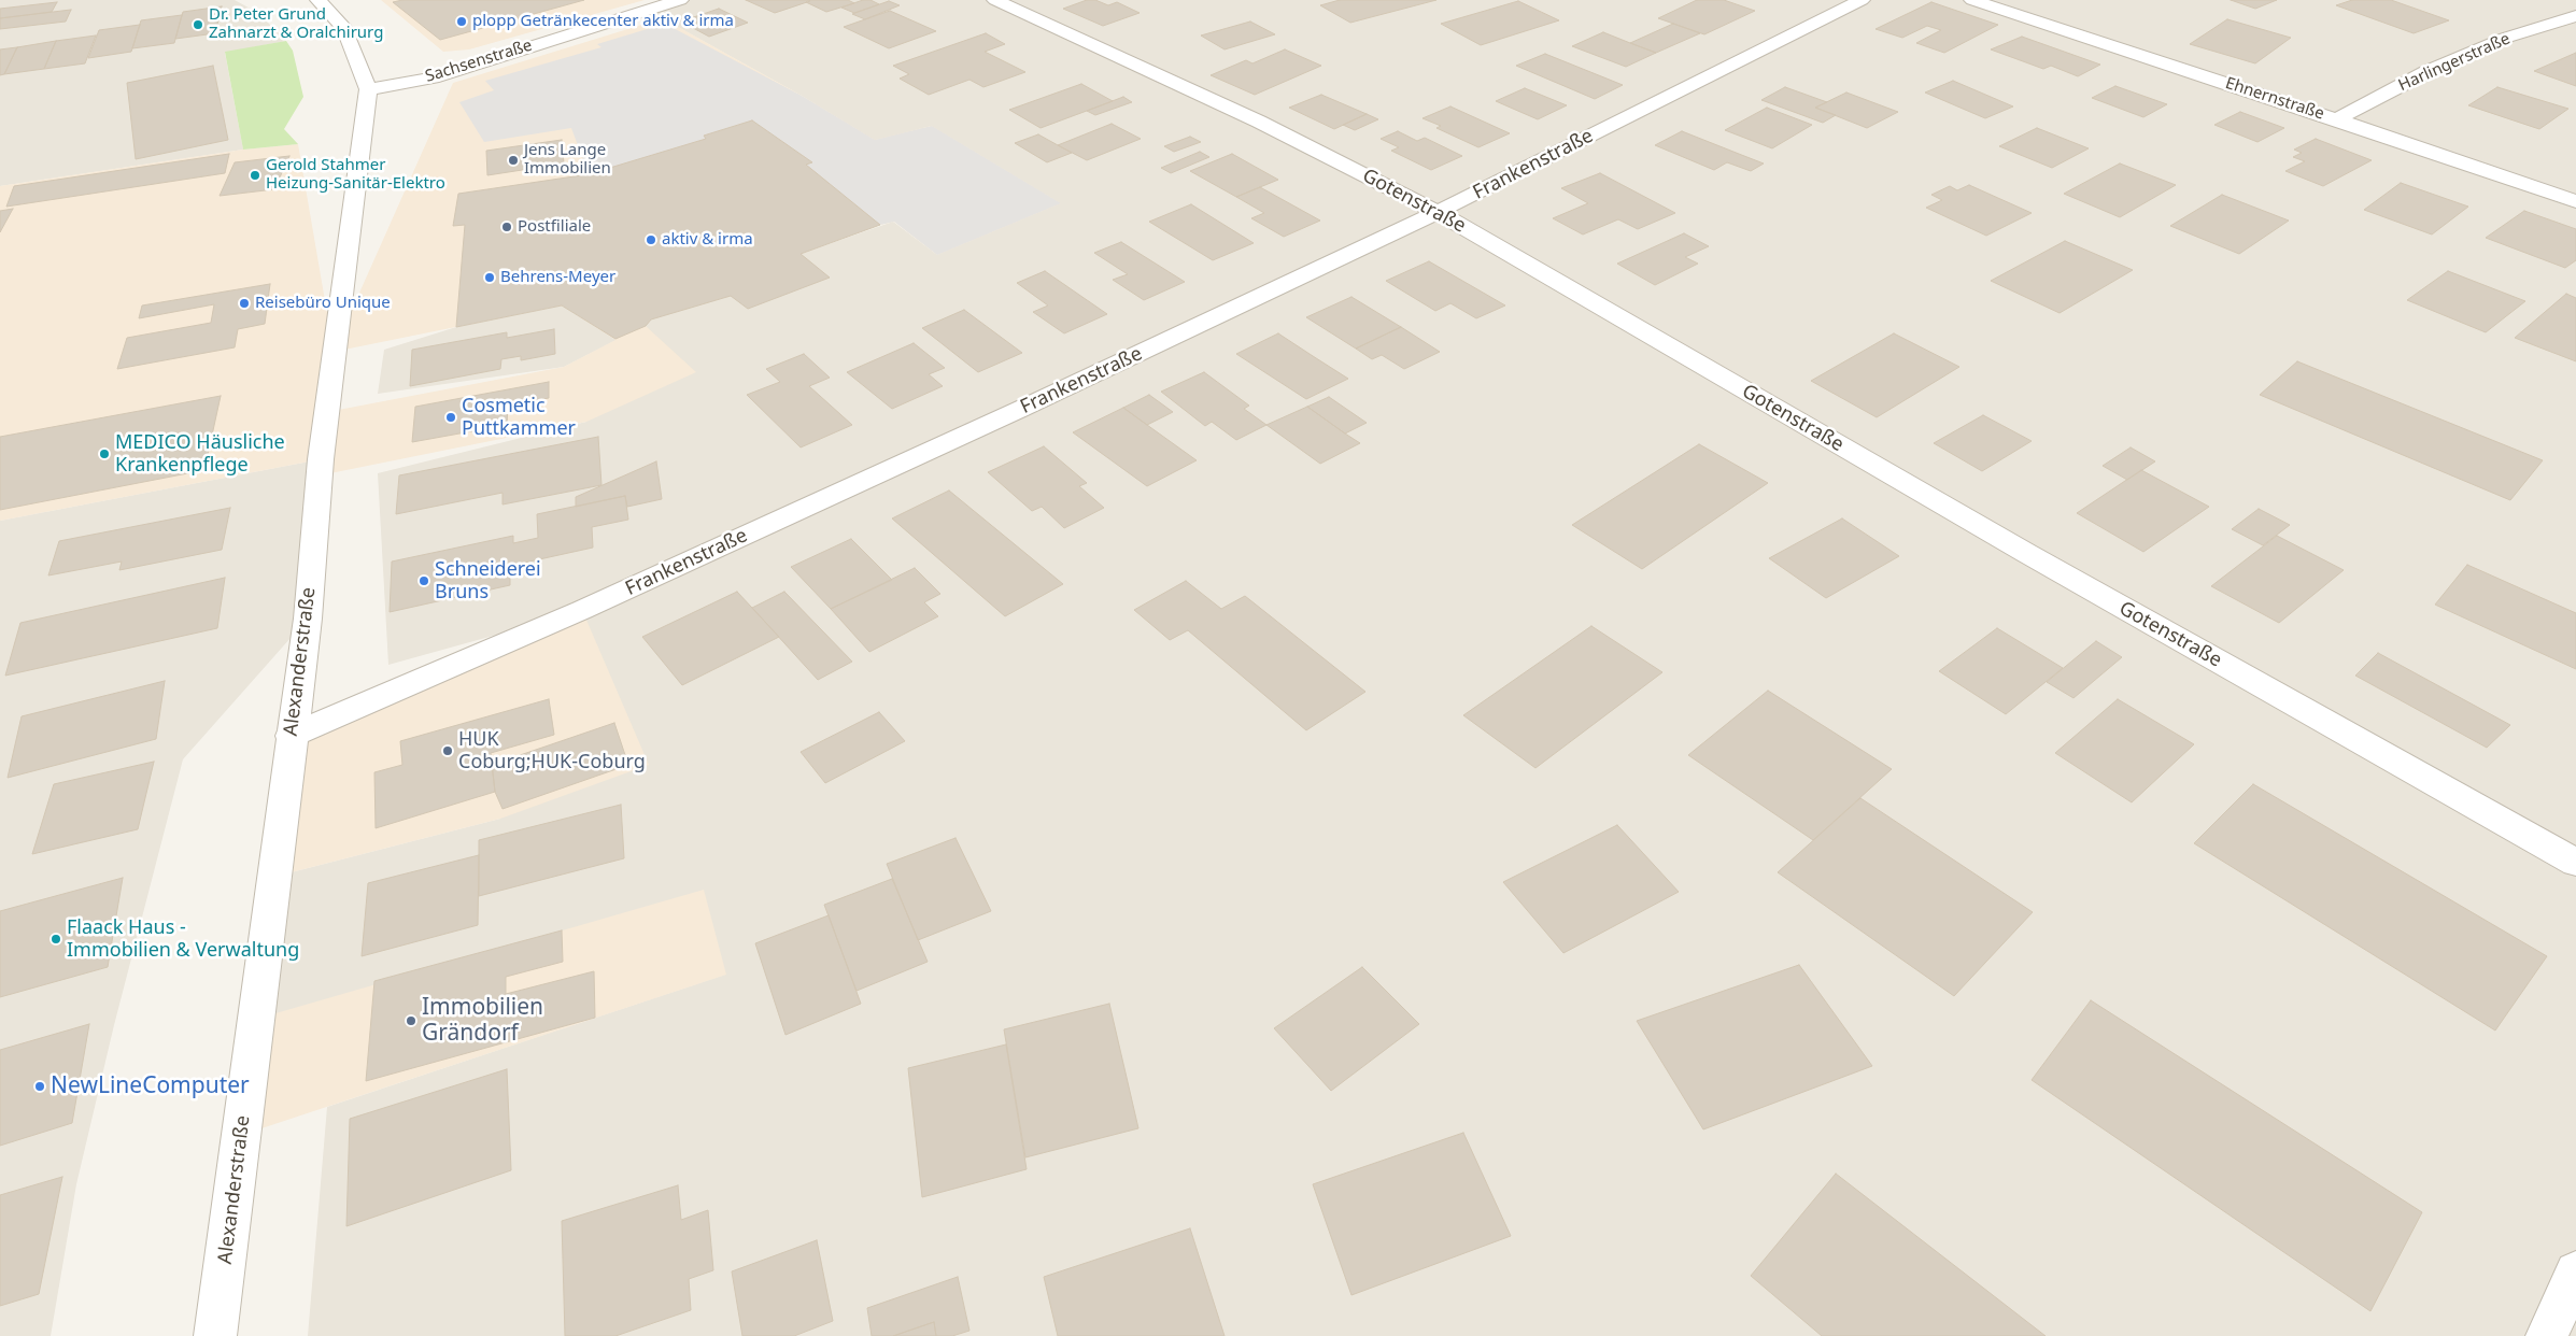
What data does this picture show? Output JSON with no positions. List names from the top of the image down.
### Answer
{
  "streets": {
    "street": [
      "Sachsenstraße",
      "Harlingerstraße",
      "Ehnernstraße",
      "Frankenstraße",
      "Gotenstraße",
      "Alexanderstraße"
    ]
  },
  "crossings": [
    ["Sachsenstraße", "Alexanderstraße"],
    ["Harlingerstraße", "Ehnernstraße"],
    ["Frankenstraße", "Gotenstraße"],
    ["Frankenstraße", "Alexanderstraße"]
  ],
  "places": [
    "plopp Getränkecenter aktiv & irma",
    "Dr. Peter Grund Zahnarzt & Oralchirurg",
    "Jens Lange Immobilien",
    "Gerold Stahmer Heizung-Sanitär-Elektro",
    "Postfiliale",
    "aktiv & irma",
    "Behrens-Meyer",
    "Reisebüro Unique",
    "Cosmetic Puttkammer",
    "MEDICO Häusliche Krankenpflege",
    "Schneiderei Bruns",
    "HUK Coburg;HUK-Coburg",
    "Flaack Haus - Immobilien & Verwaltung",
    "Immobilien Grändorf",
    "NewLineComputer"
  ]
}
